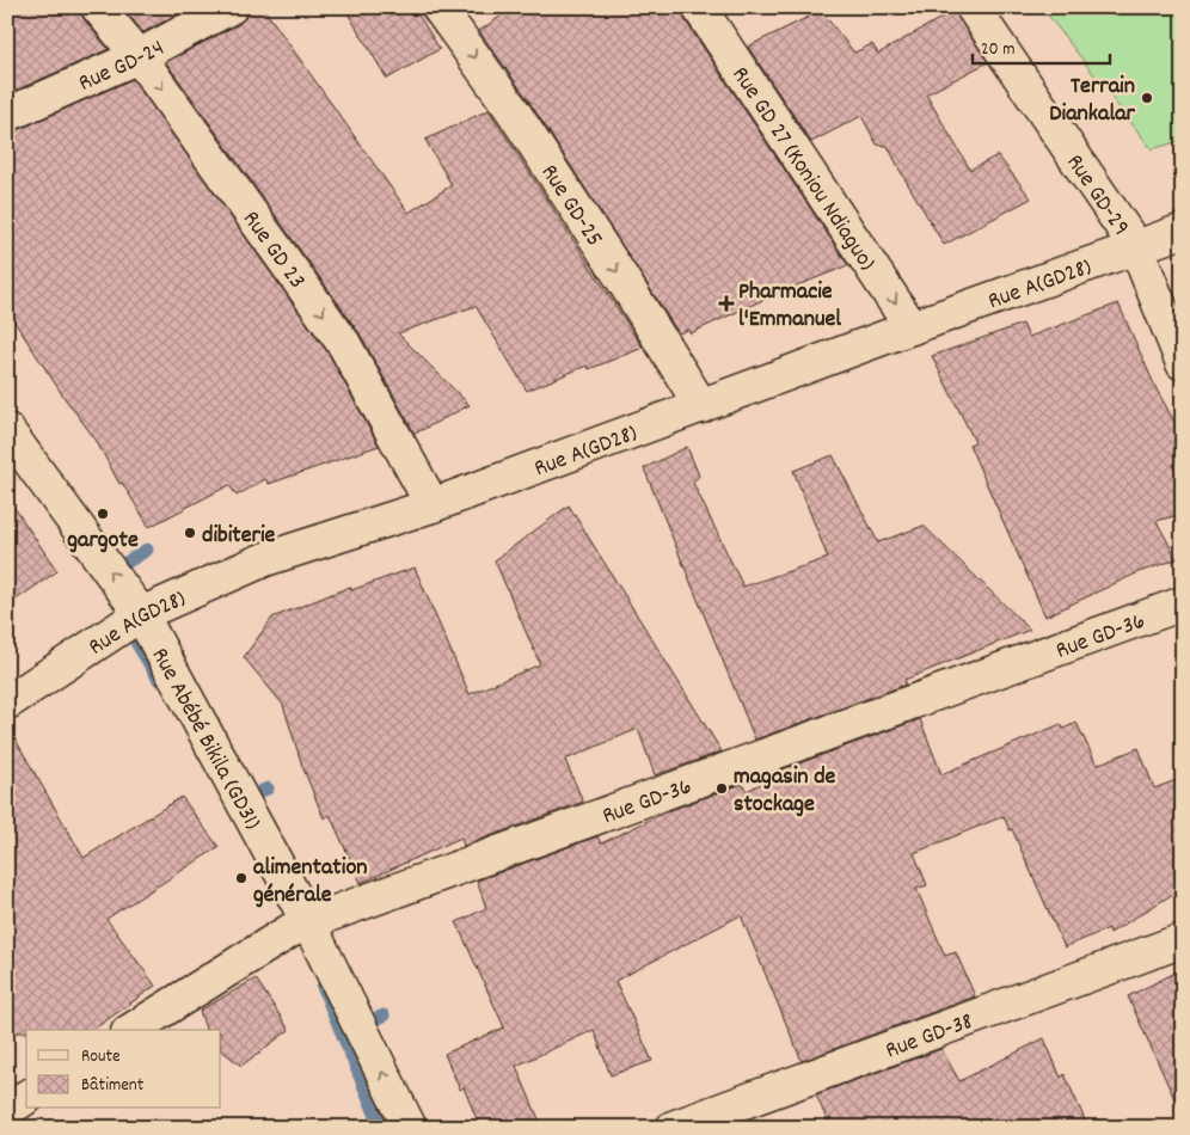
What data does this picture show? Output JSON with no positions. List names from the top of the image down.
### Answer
{
  "streets": {
    "street": [
      "Rue GD-24",
      "Rue GD 27 (Koniou Ndiaguo)",
      "Rue GD-29",
      "Rue GD-25",
      "Rue GD 23",
      "Rue A(GD28)",
      "Rue GD-36",
      "Rue Abébé Bikila (GD31)",
      "Rue GD-38"
    ]
  },
  "crossings": [
    ["Rue GD-24", "Rue GD 23"],
    ["Rue GD 27 (Koniou Ndiaguo)", "Rue A(GD28)"],
    ["Rue GD-29", "Rue A(GD28)"],
    ["Rue GD-25", "Rue A(GD28)"],
    ["Rue GD 23", "Rue A(GD28)"],
    ["Rue A(GD28)", "Rue Abébé Bikila (GD31)"],
    ["Rue GD-36", "Rue Abébé Bikila (GD31)"]
  ],
  "one_way": [
    "Rue GD 27 (Koniou Ndiaguo)",
    "Rue GD-25",
    "Rue GD 23",
    "Rue Abébé Bikila (GD31)"
  ],
  "places": {
    "other": [
      "Terrain Diankalar",
      "gargote",
      "dibiterie",
      "magasin de stockage",
      "alimentation générale"
    ],
    "health": ["Pharmacie l'Emmanuel"]
  },
  "legend": ["Route", "Bâtiment"],
  "scale_bar": "20 m"
}
